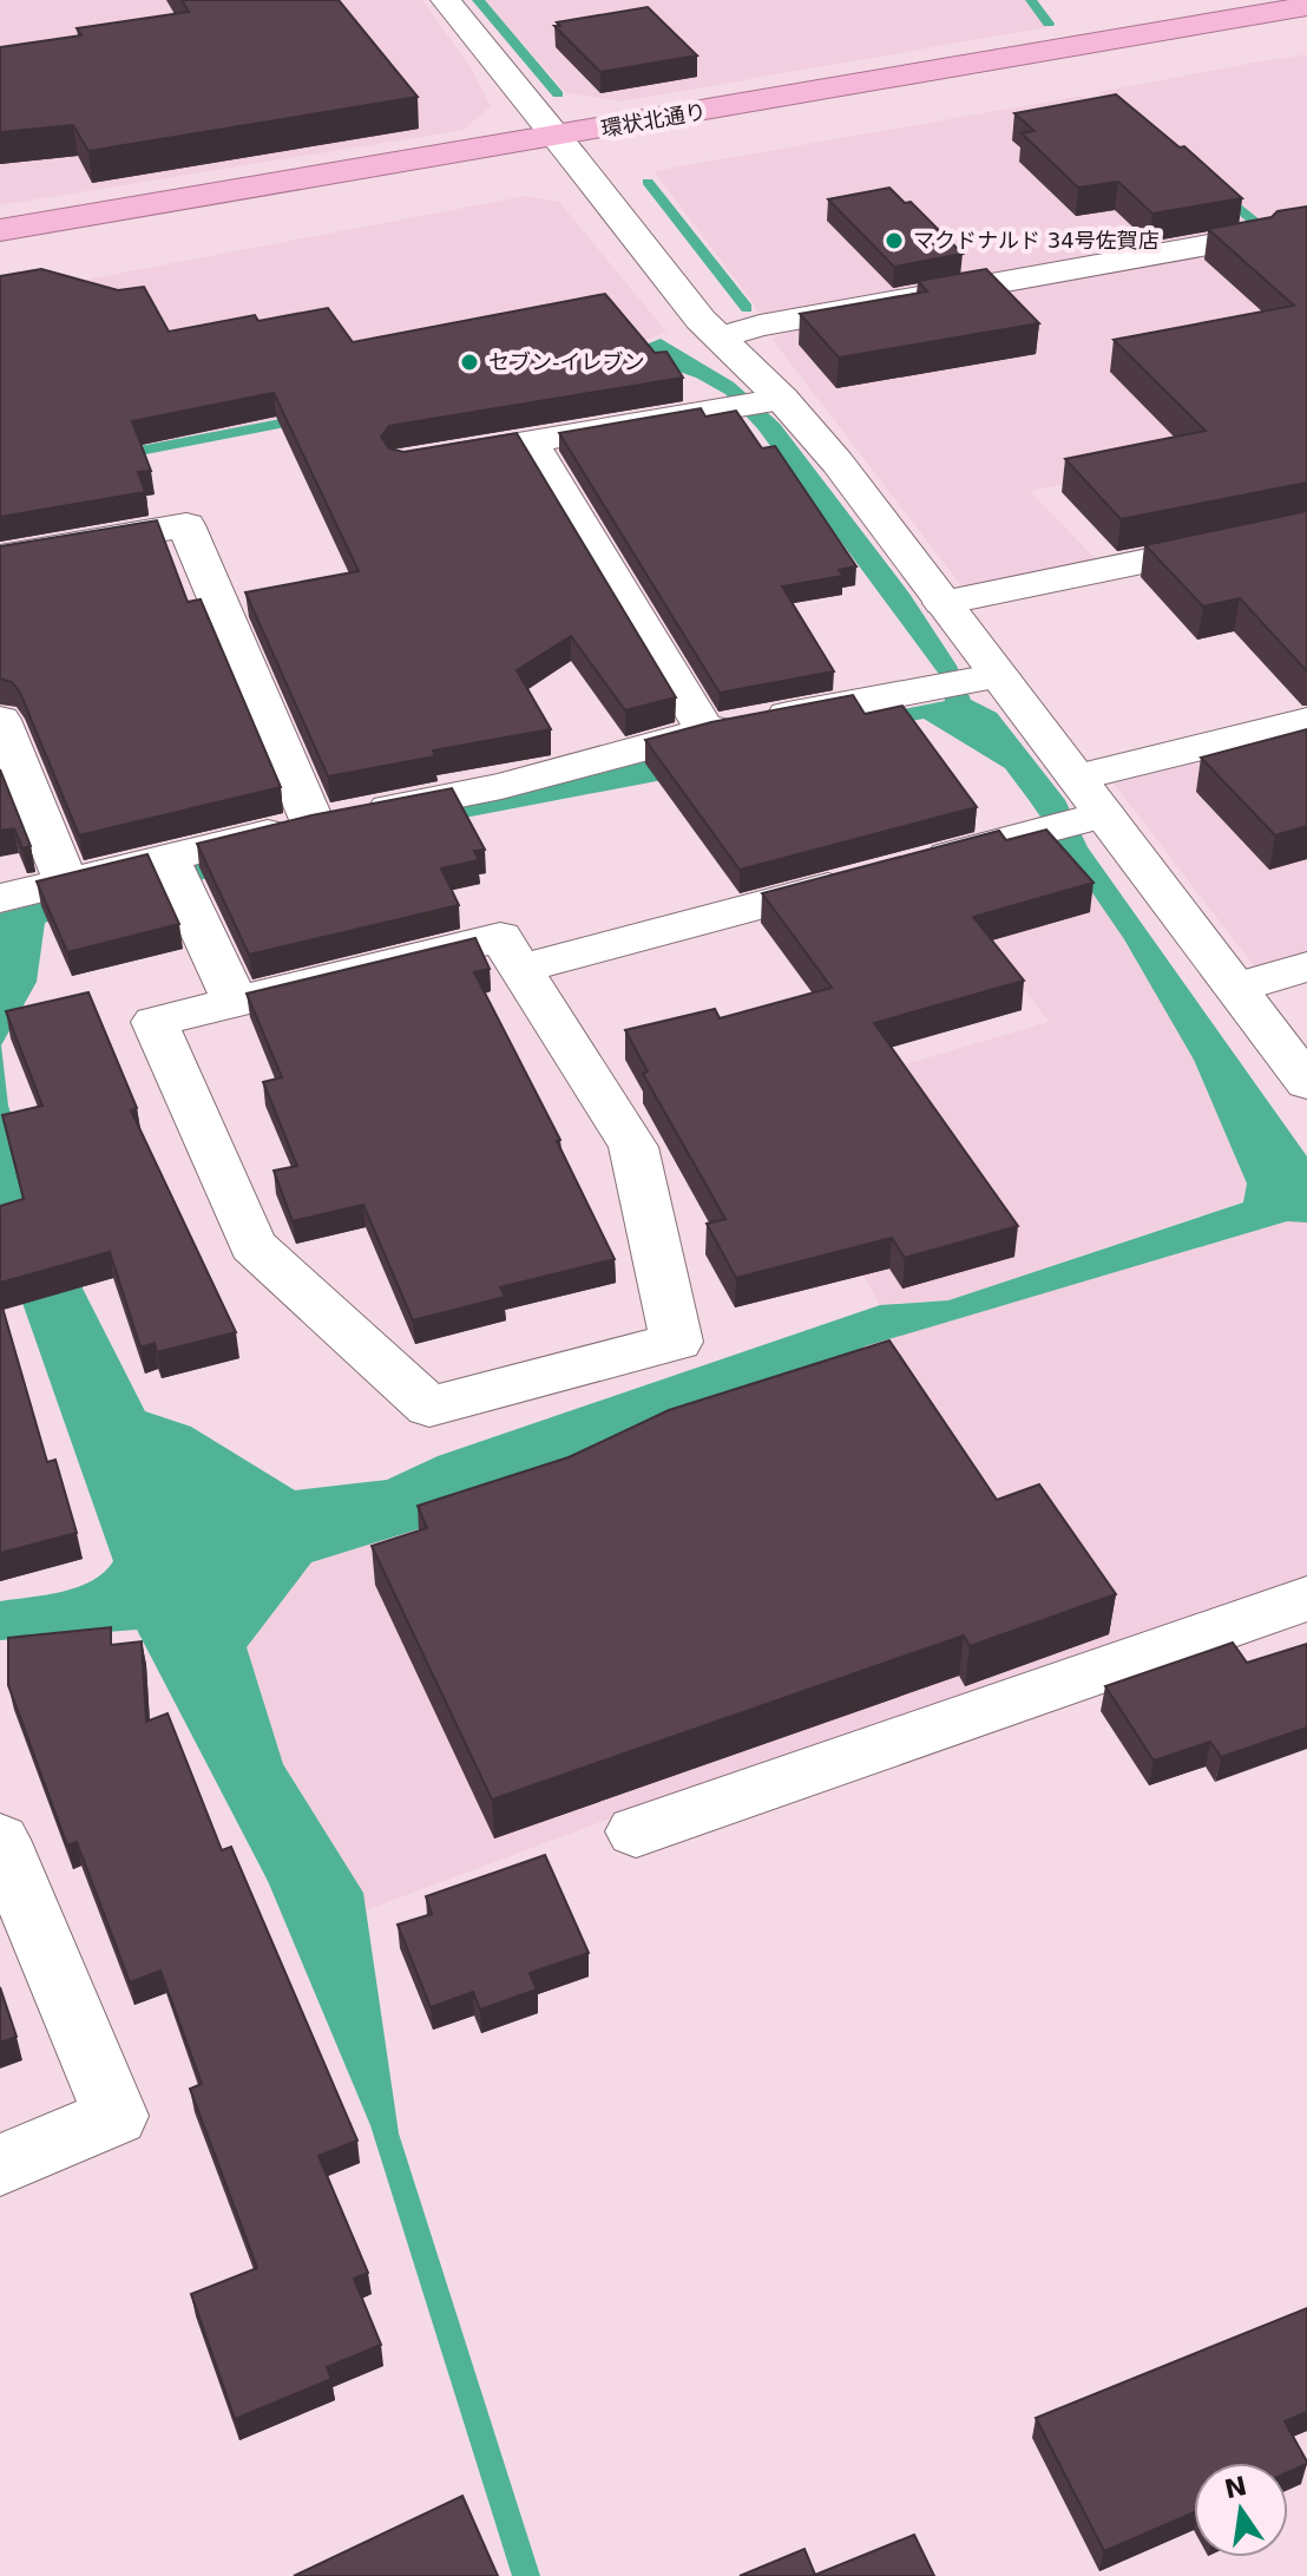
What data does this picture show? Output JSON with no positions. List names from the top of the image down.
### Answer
{
  "streets": {
    "highway": ["環状北通り"]
  },
  "places": ["マクドナルド 34号佐賀店", "セブン-イレブン"],
  "north": "top"
}
